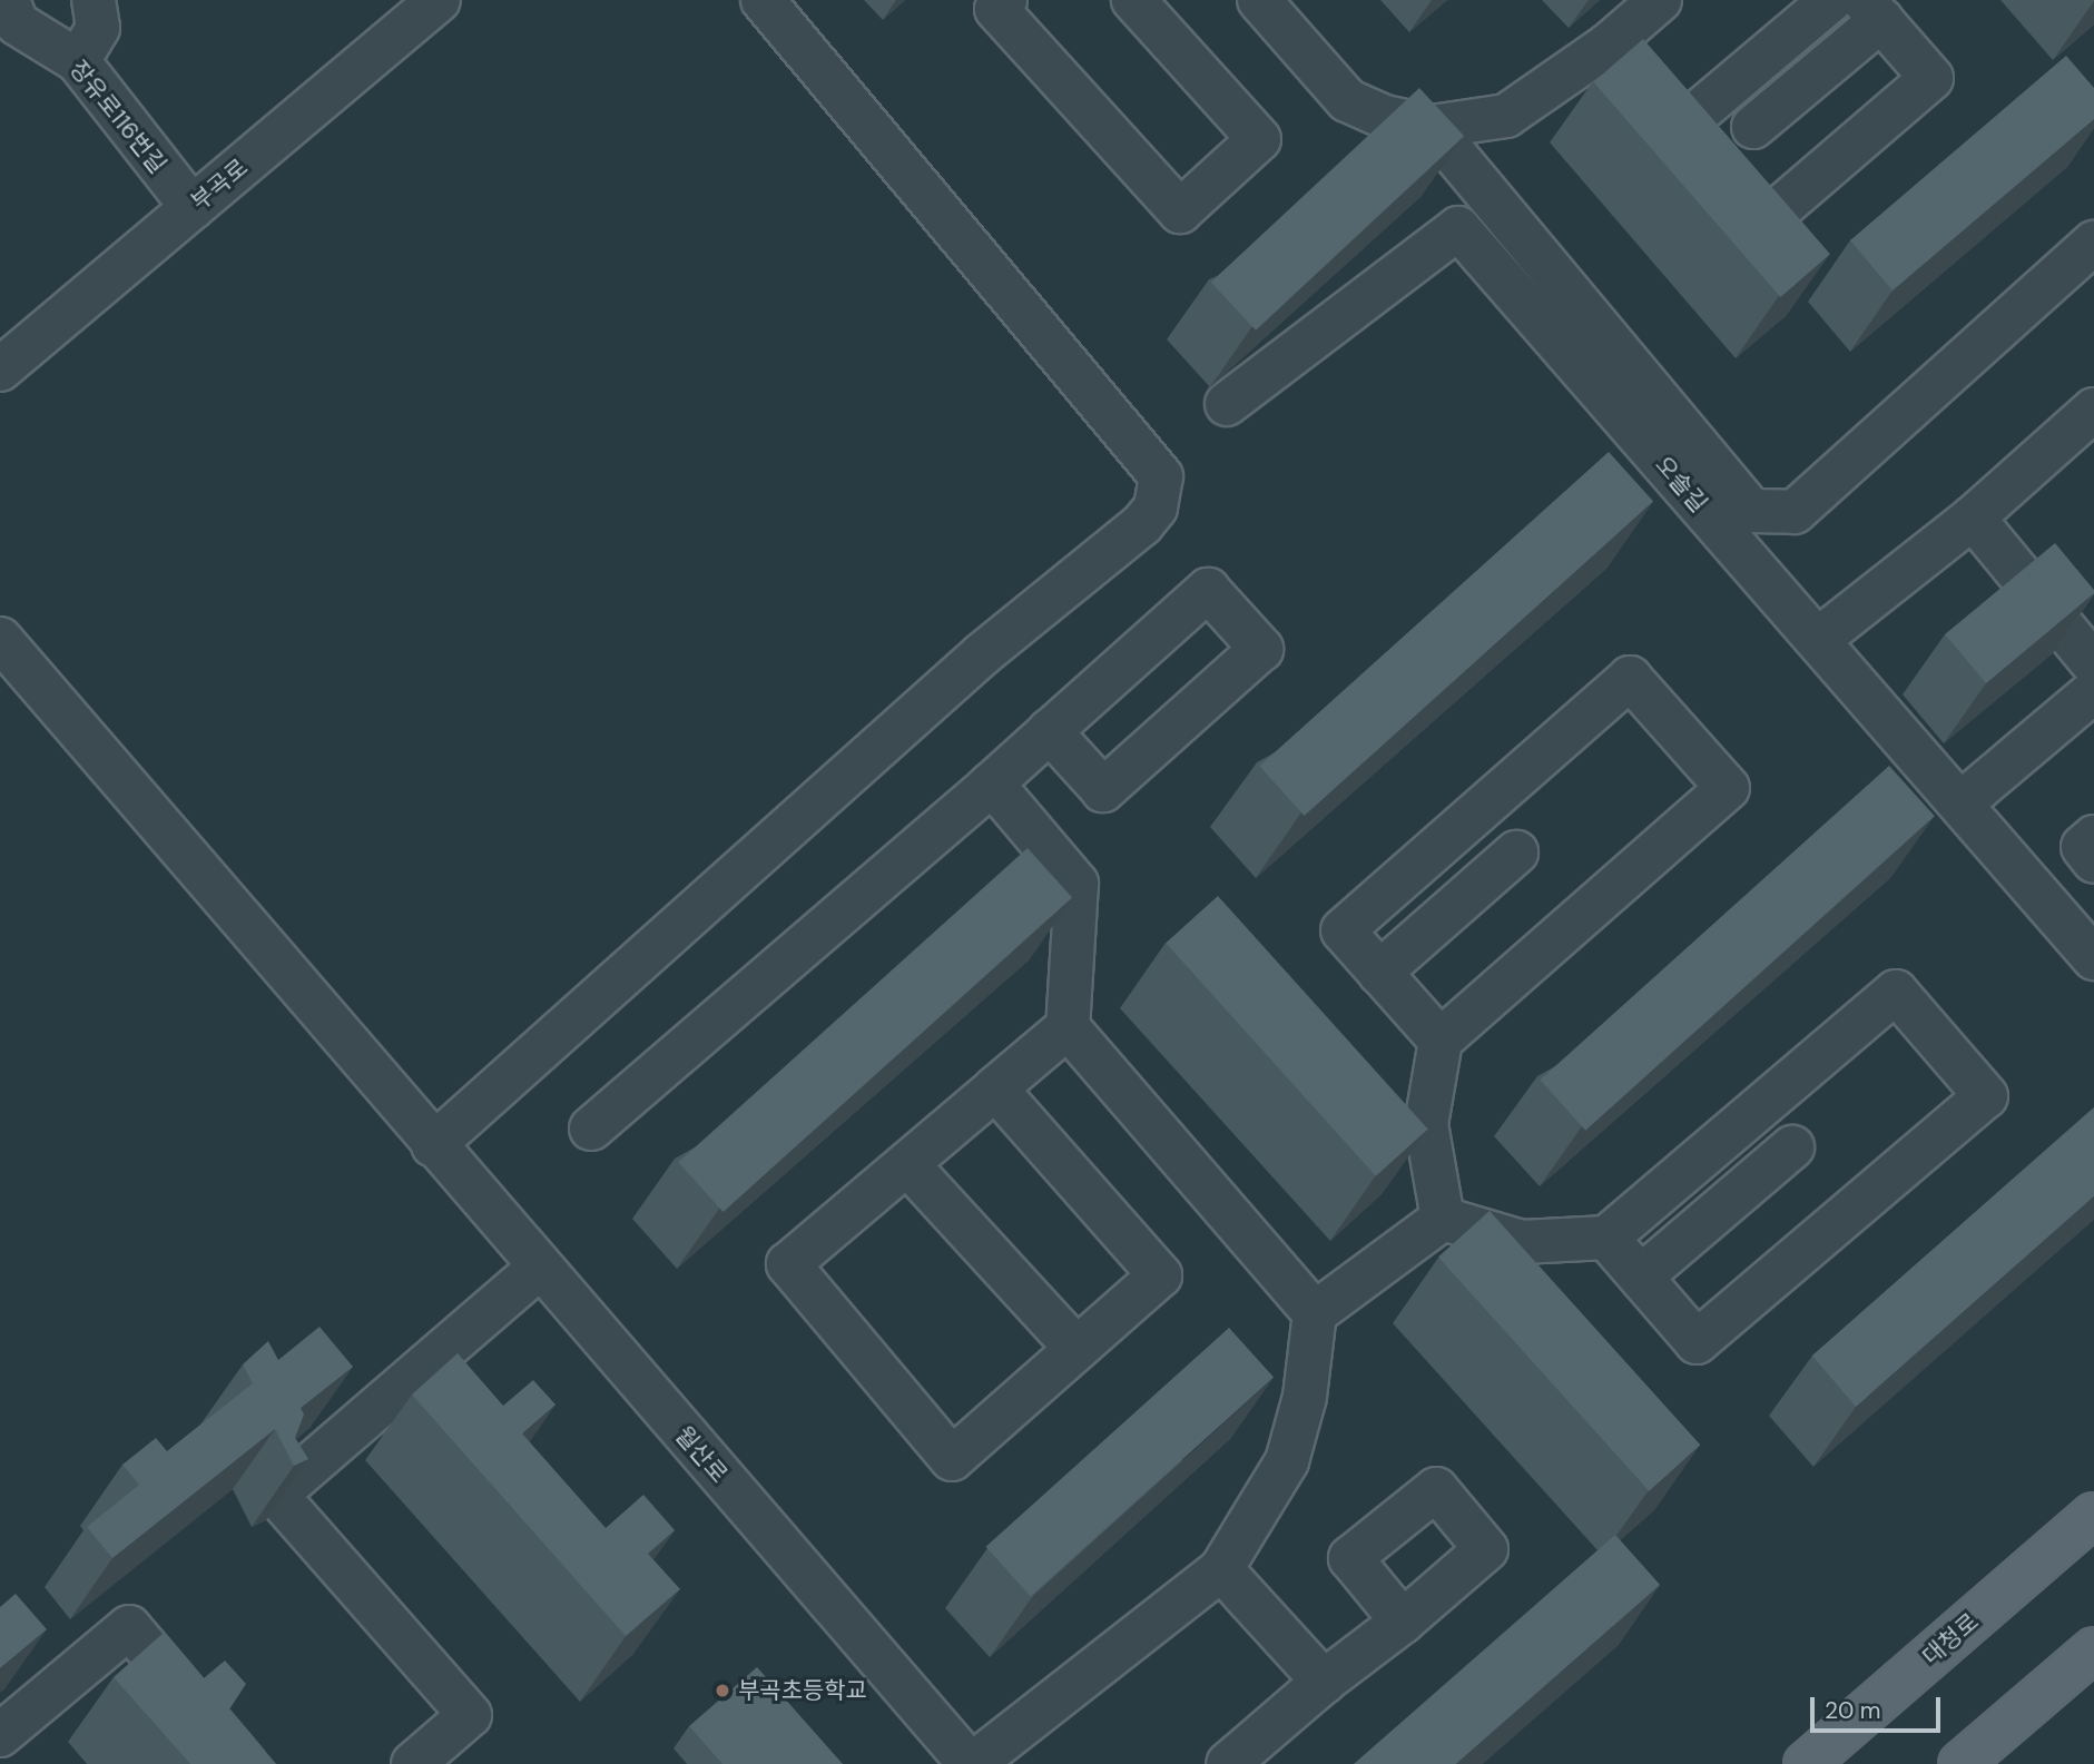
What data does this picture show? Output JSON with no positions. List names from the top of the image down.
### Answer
{
  "streets": {
    "main road": ["대청로"],
    "street": [
      "장유로116번길",
      "부곡로",
      "오솔길",
      "월산로"
    ]
  },
  "crossings": [
    ["장유로116번길", "부곡로"]
  ],
  "places": ["부곡초등학교"],
  "scale_bar": "20 m"
}
